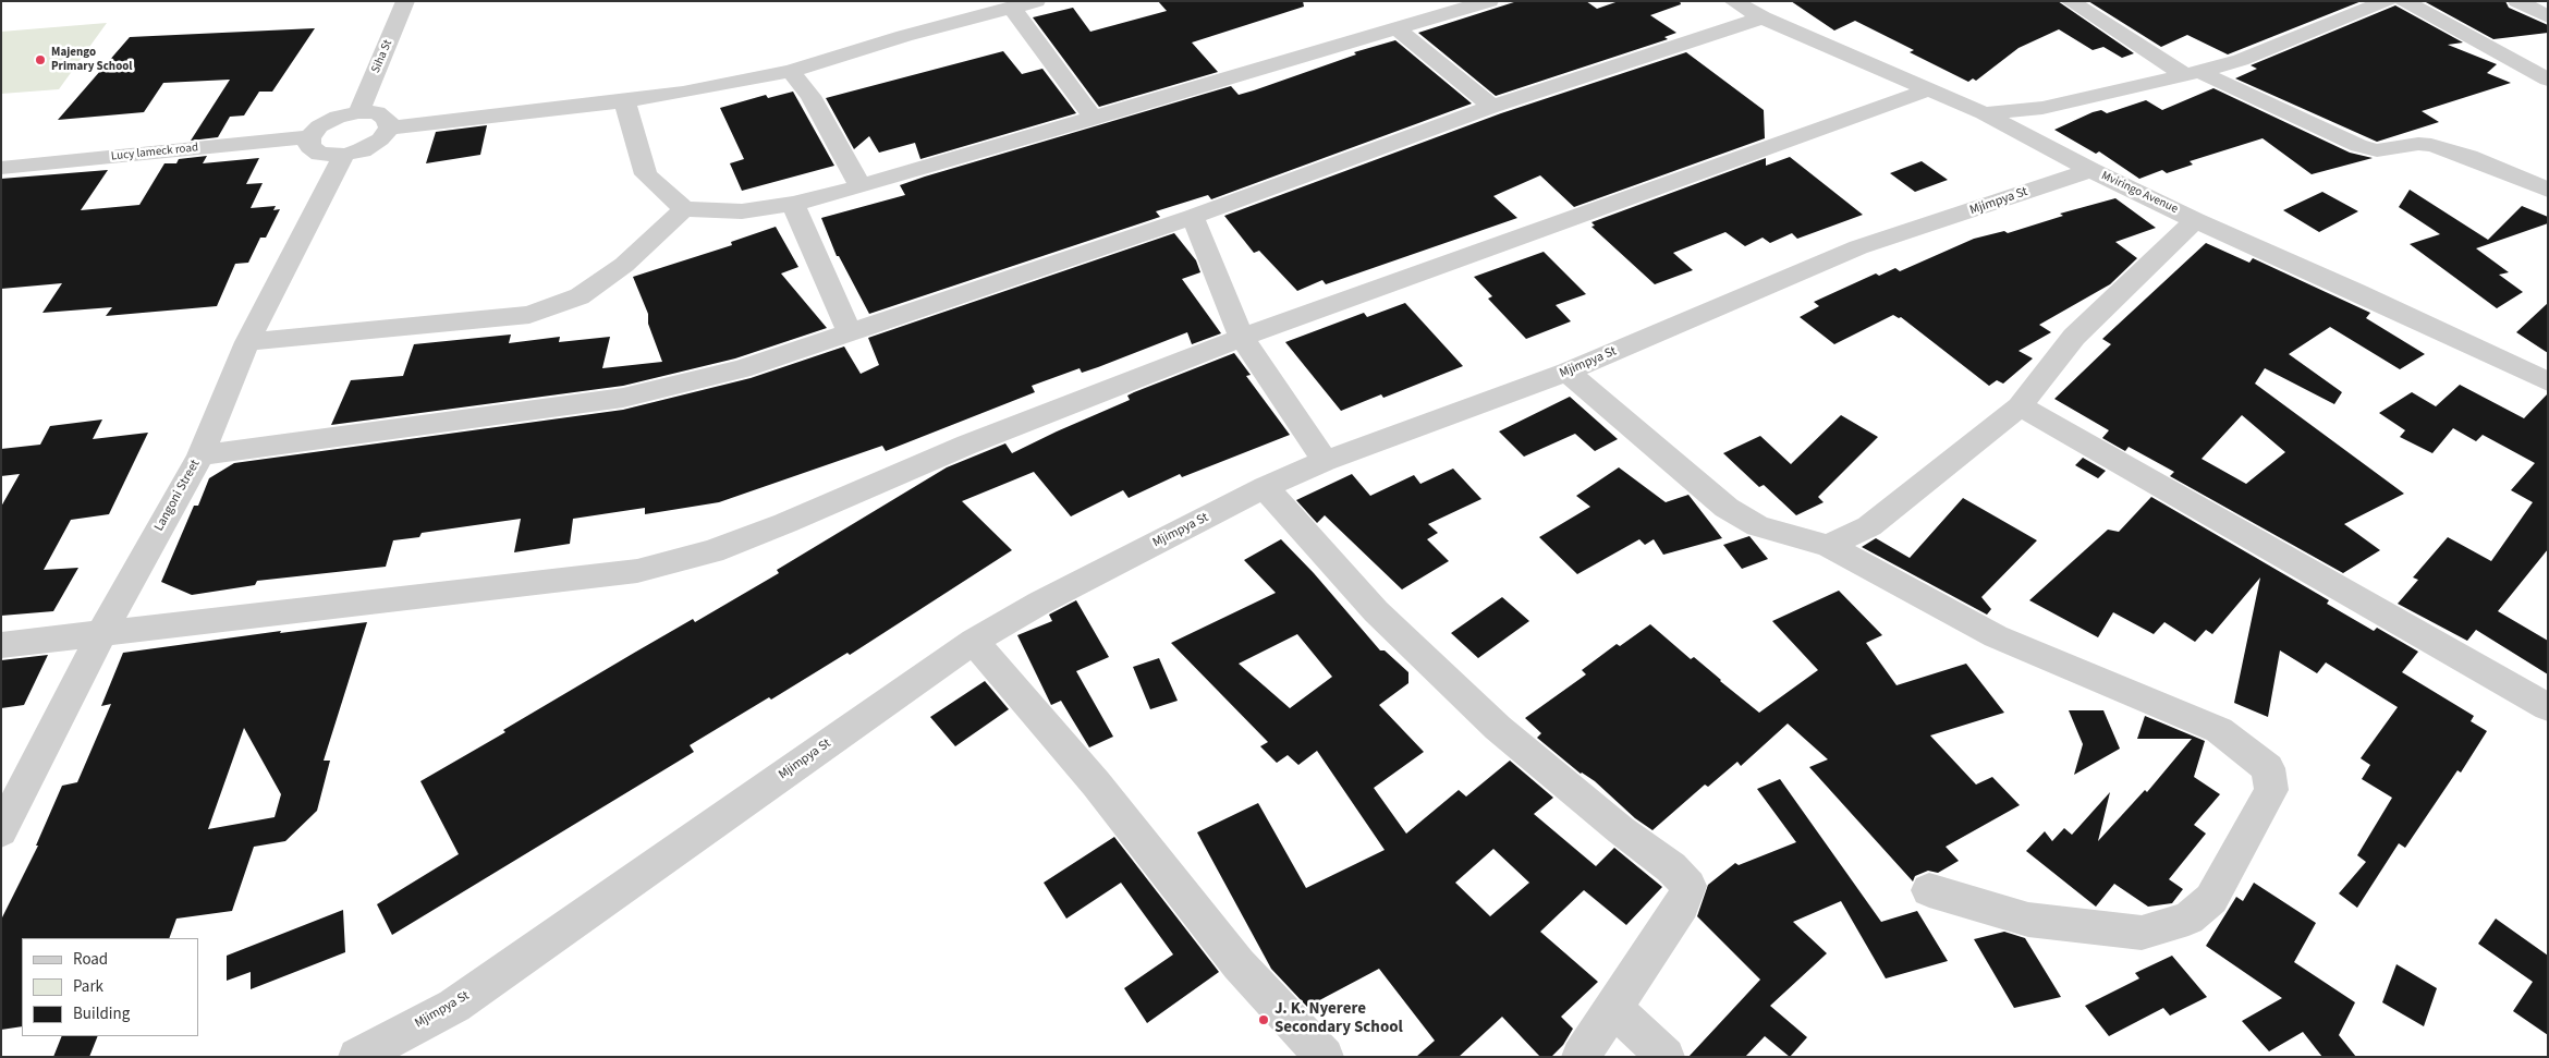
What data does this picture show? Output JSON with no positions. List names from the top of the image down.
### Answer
{
  "streets": {
    "street": [
      "Siha St",
      "Lucy lameck road",
      "Mviringo Avenue",
      "Mjimpya St",
      "Langoni Street"
    ]
  },
  "crossings": [
    ["Mviringo Avenue", "Mjimpya St"]
  ],
  "places": ["Majengo Primary School", "J. K. Nyerere Secondary School"],
  "legend": ["Road", "Park", "Building"]
}
